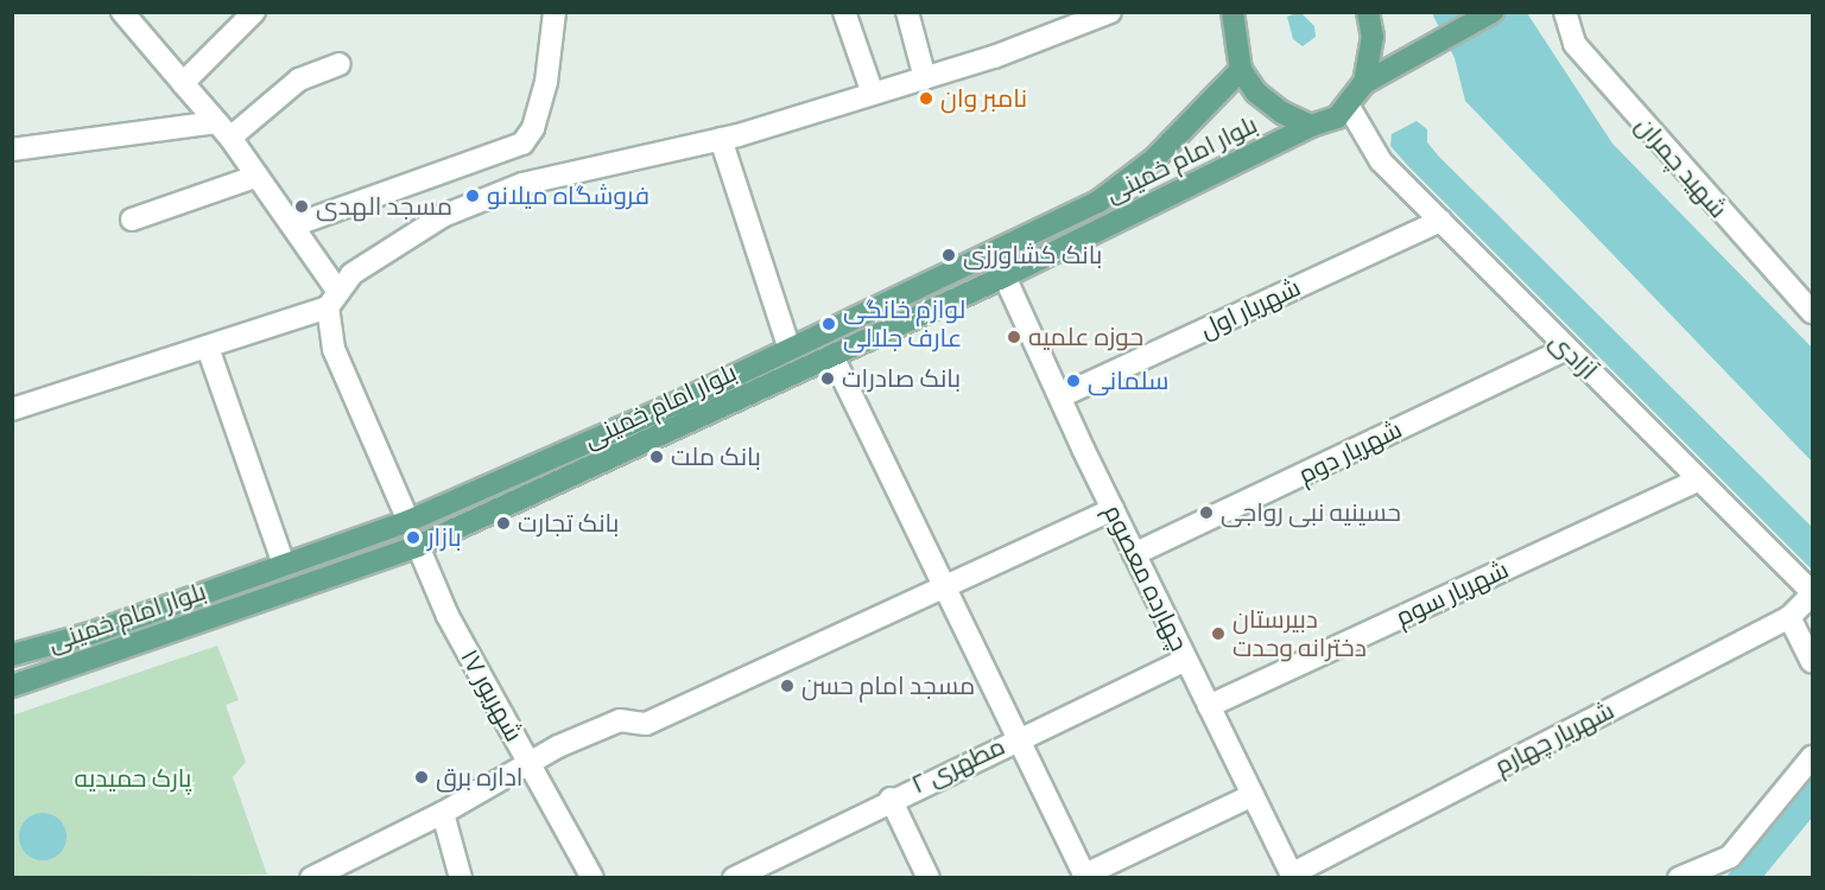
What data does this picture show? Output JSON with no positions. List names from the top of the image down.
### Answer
{
  "streets": {
    "main road": ["بلوار امام خمینی"],
    "street": [
      "شهید چمران",
      "شهریار اول",
      "آزادی",
      "شهریار دوم",
      "چهارده معصوم",
      "شهریار سوم",
      "۱۷ شهریور",
      "شهریار چهارم",
      "مطهری ۲"
    ]
  },
  "crossings": [
    ["بلوار امام خمینی", "آزادی"],
    ["بلوار امام خمینی", "چهارده معصوم"],
    ["بلوار امام خمینی", "۱۷ شهریور"],
    ["شهریار اول", "آزادی"],
    ["شهریار اول", "چهارده معصوم"],
    ["آزادی", "شهریار دوم"],
    ["آزادی", "شهریار سوم"],
    ["آزادی", "شهریار چهارم"],
    ["شهریار دوم", "چهارده معصوم"],
    ["چهارده معصوم", "شهریار سوم"],
    ["چهارده معصوم", "شهریار چهارم"],
    ["چهارده معصوم", "مطهری ۲"]
  ],
  "parks": ["پارک حمیدیه"],
  "places": [
    "نامبر وان",
    "فروشگاه میلانو",
    "مسجد الهدی",
    "بانک کشاورزی",
    "لوازم خانگی عارف جلالی",
    "حوزه علمیه",
    "بانک صادرات",
    "سلمانی",
    "بانک ملت",
    "حسینیه نبی رواجی",
    "بانک تجارت",
    "بازار",
    "دبیرستان دخترانه وحدت",
    "مسجد امام حسن",
    "اداره برق"
  ]
}
